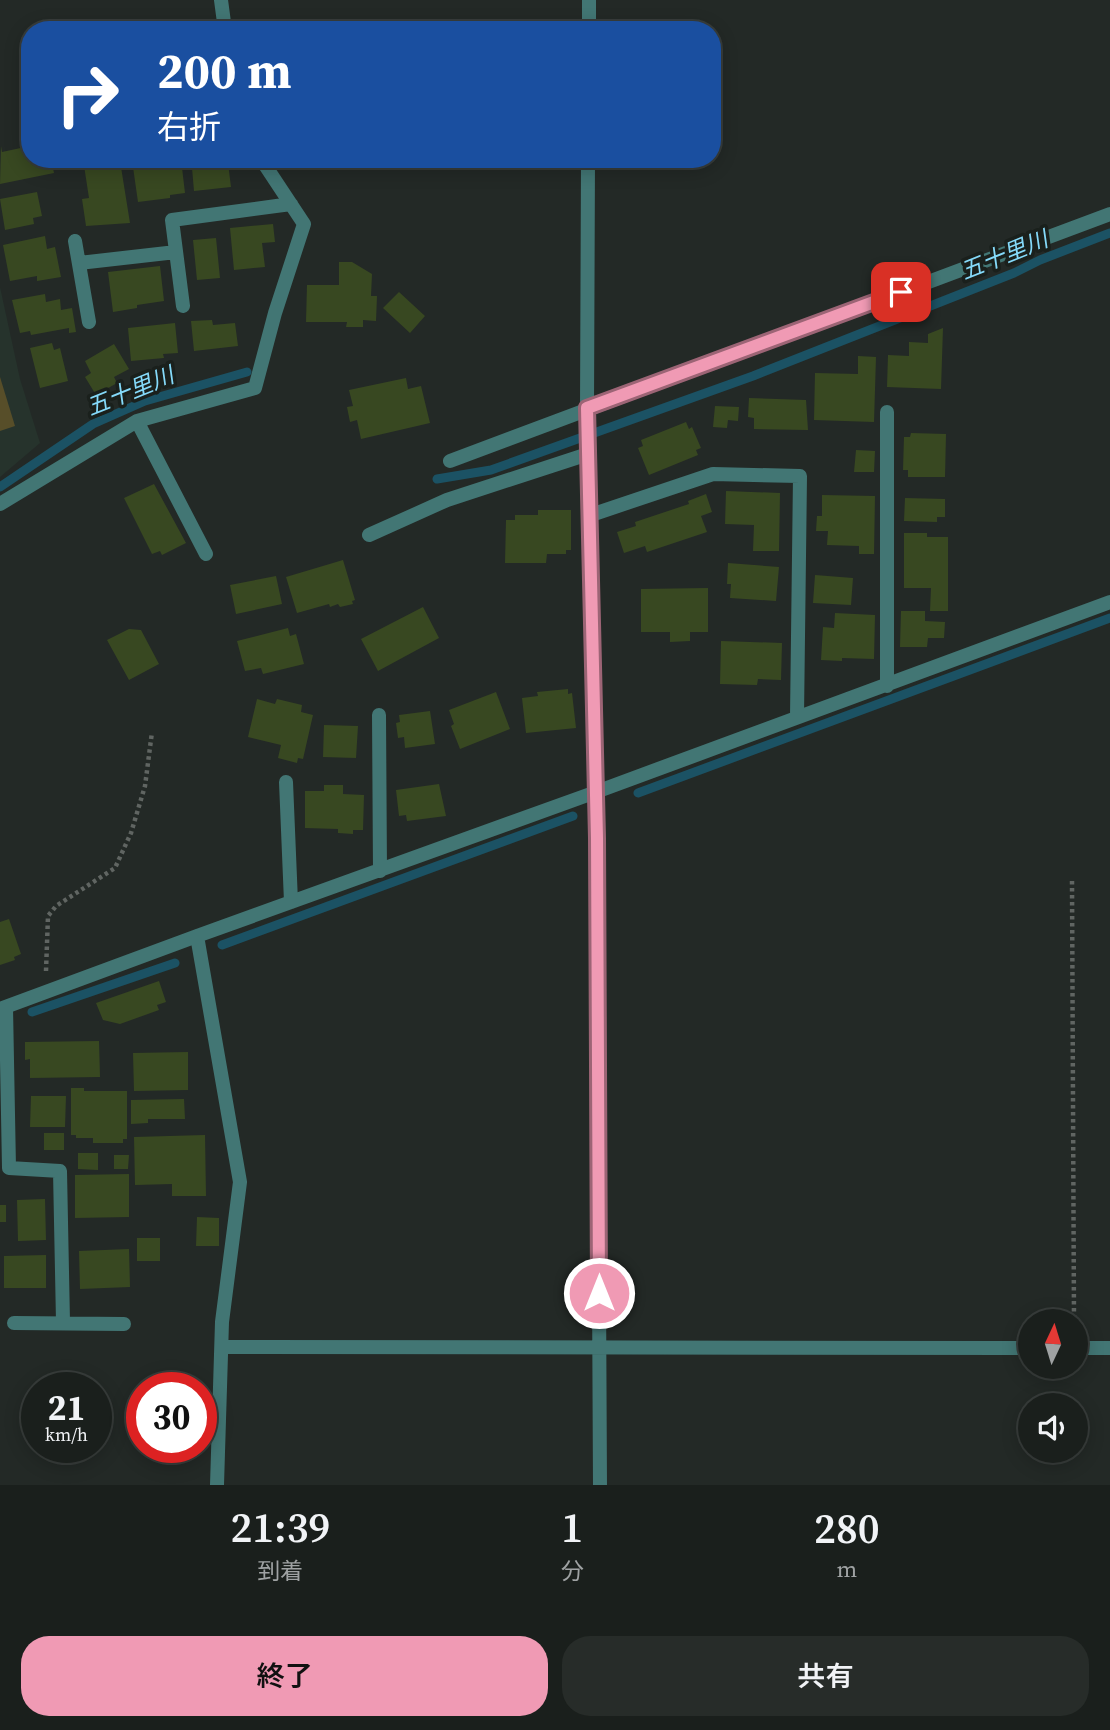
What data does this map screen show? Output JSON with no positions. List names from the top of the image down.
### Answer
{
  "water": ["五十里川"],
  "north": "top",
  "page": {
    "turn": ["200 m", "右折"],
    "speed": "21 km/h",
    "limit": "30",
    "eta": [
      "21:39",
      "到着",
      "1",
      "分",
      "280",
      "m"
    ],
    "buttons": ["終了", "共有"]
  }
}
